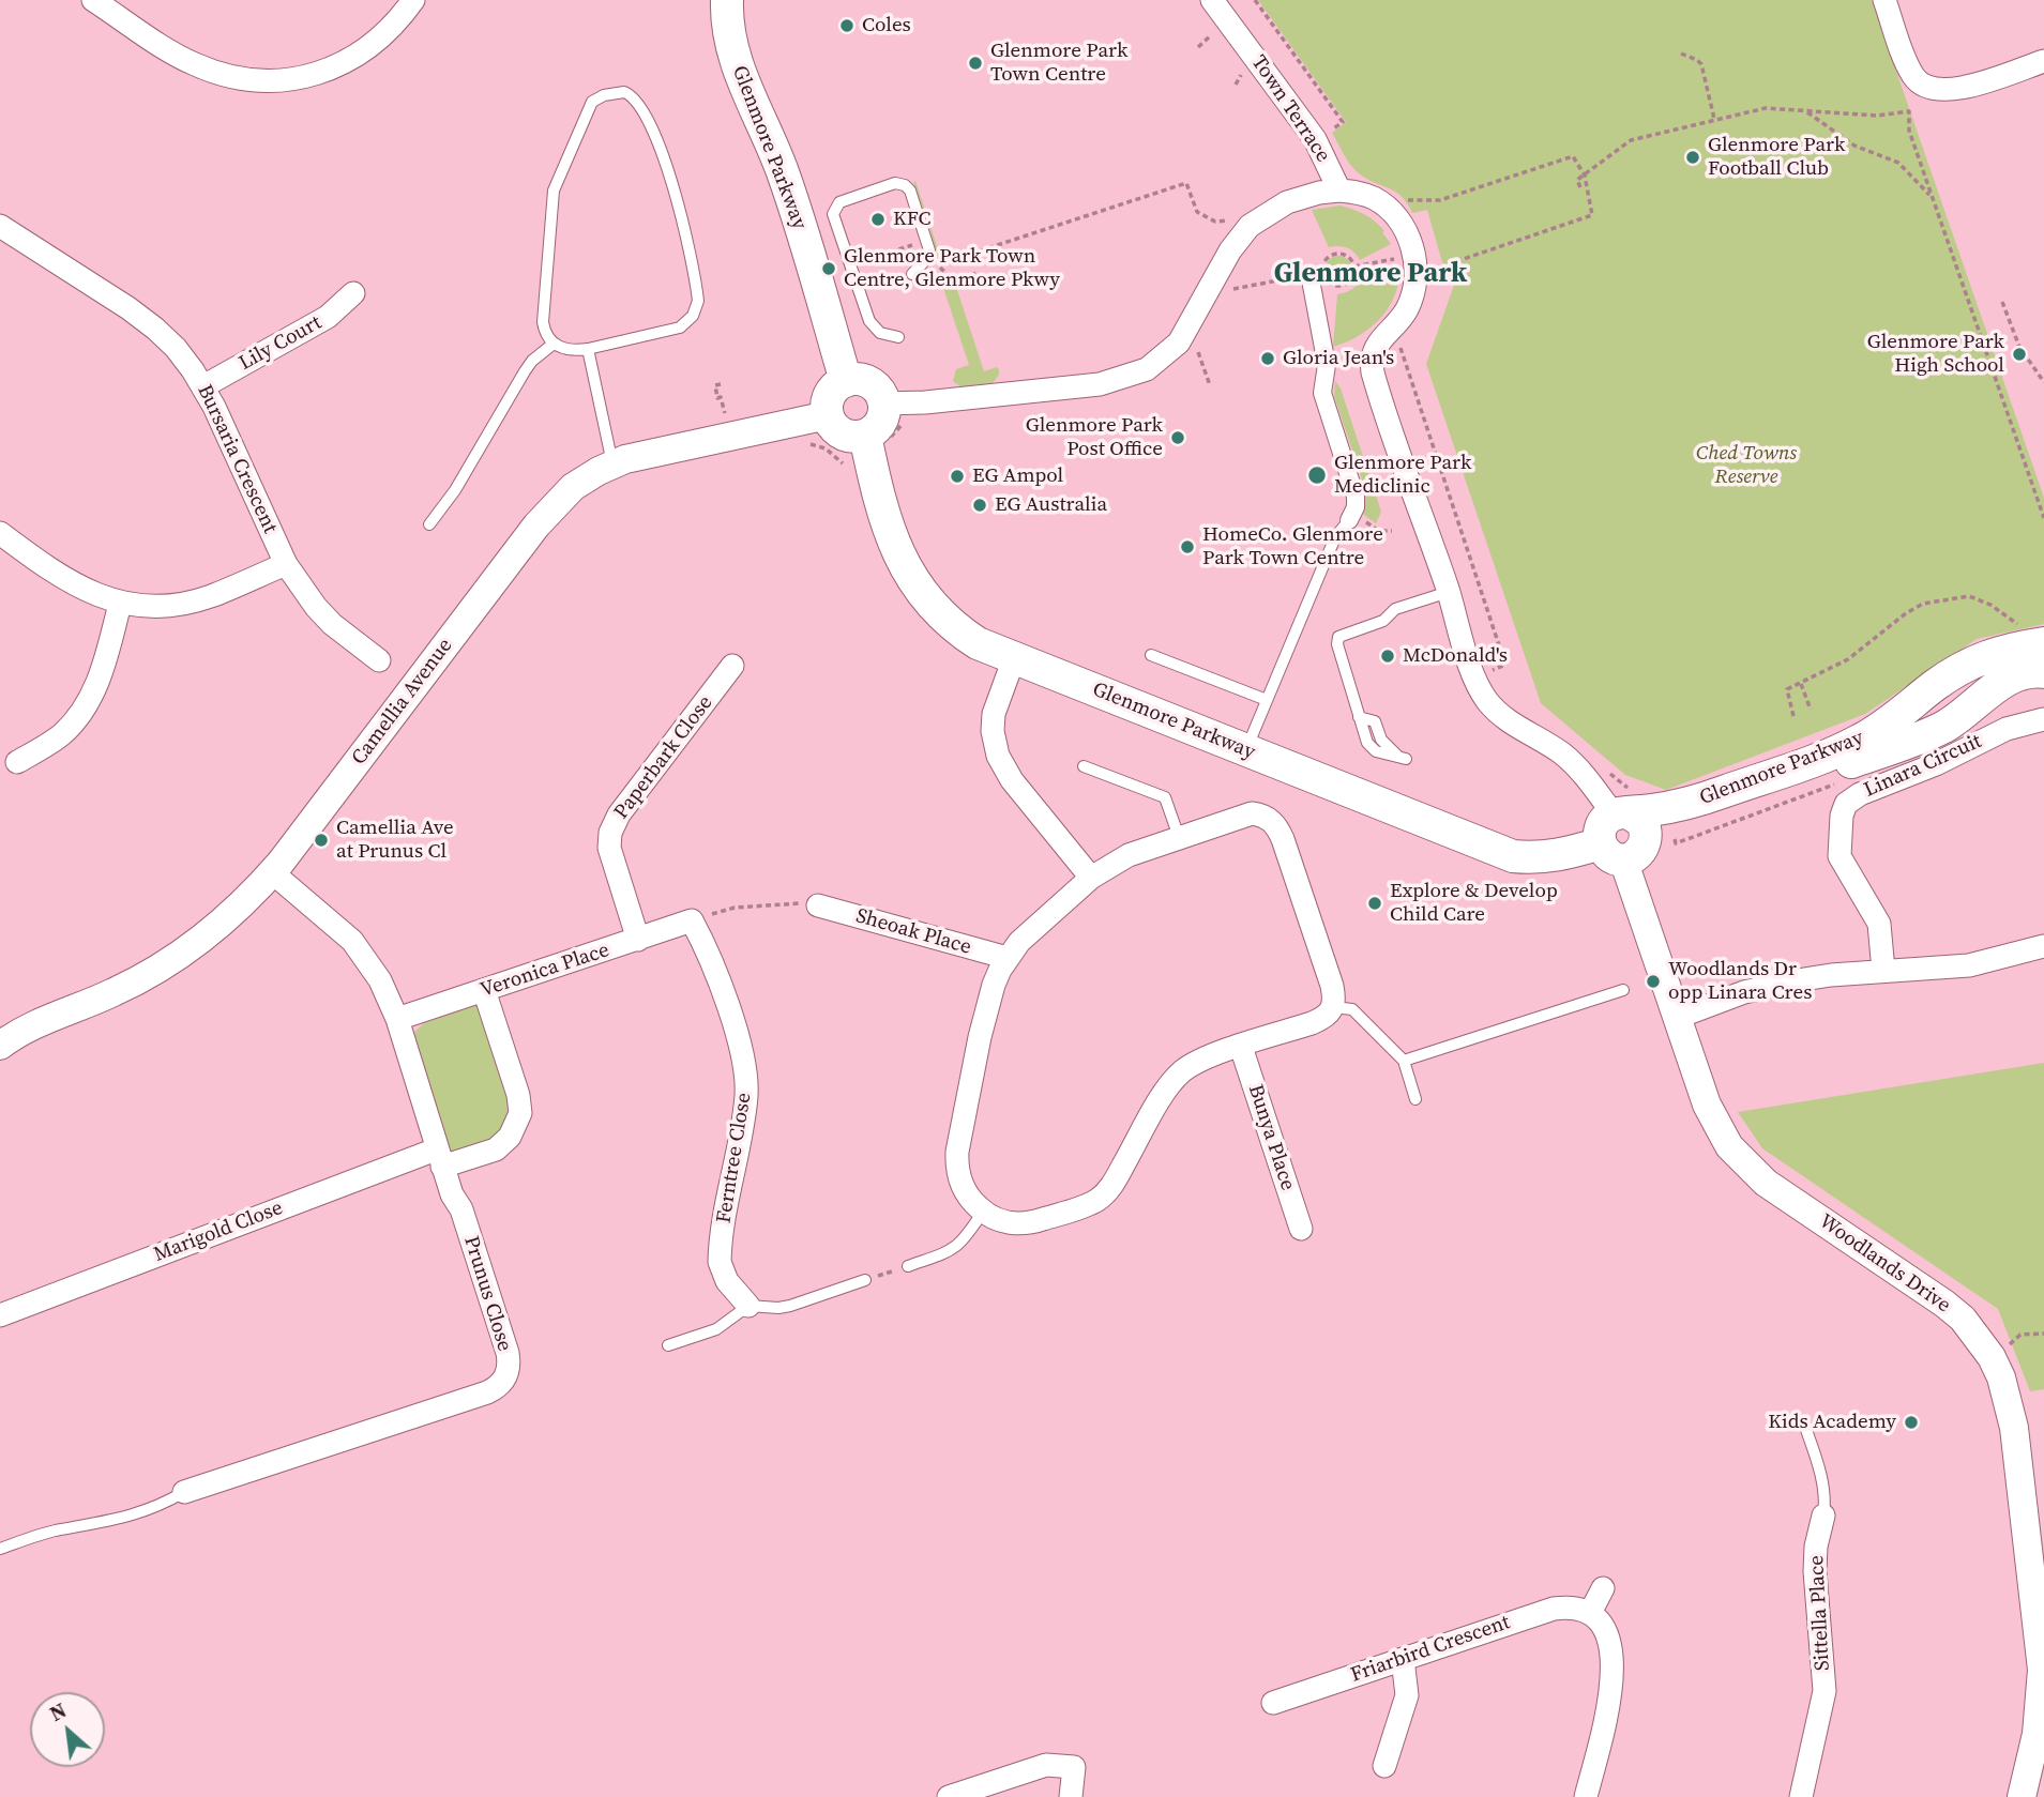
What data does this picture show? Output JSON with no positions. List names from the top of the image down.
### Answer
{
  "streets": {
    "main road": ["Glenmore Parkway"],
    "street": [
      "Town Terrace",
      "Lily Court",
      "Bursaria Crescent",
      "Camellia Avenue",
      "Paperbark Close",
      "Linara Circuit",
      "Sheoak Place",
      "Veronica Place",
      "Bunya Place",
      "Ferntree Close",
      "Marigold Close",
      "Woodlands Drive",
      "Prunus Close",
      "Sittella Place",
      "Friarbird Crescent"
    ]
  },
  "crossings": [
    ["Glenmore Parkway", "Camellia Avenue"],
    ["Glenmore Parkway", "Woodlands Drive"],
    ["Lily Court", "Bursaria Crescent"],
    ["Camellia Avenue", "Prunus Close"],
    ["Paperbark Close", "Veronica Place"],
    ["Veronica Place", "Ferntree Close"],
    ["Veronica Place", "Marigold Close"],
    ["Veronica Place", "Prunus Close"],
    ["Marigold Close", "Prunus Close"]
  ],
  "districts": ["Glenmore Park"],
  "parks": ["Ched Towns Reserve"],
  "places": [
    "Coles",
    "Glenmore Park Town Centre",
    "Glenmore Park Football Club",
    "KFC",
    "Glenmore Park Town Centre, Glenmore Pkwy",
    "Glenmore Park High School",
    "Gloria Jean's",
    "Glenmore Park Post Office",
    "Glenmore Park Mediclinic",
    "EG Ampol",
    "EG Australia",
    "HomeCo. Glenmore Park Town Centre",
    "McDonald's",
    "Camellia Ave at Prunus Cl",
    "Explore & Develop Child Care",
    "Woodlands Dr opp Linara Cres",
    "Kids Academy"
  ],
  "north": "top left"
}
